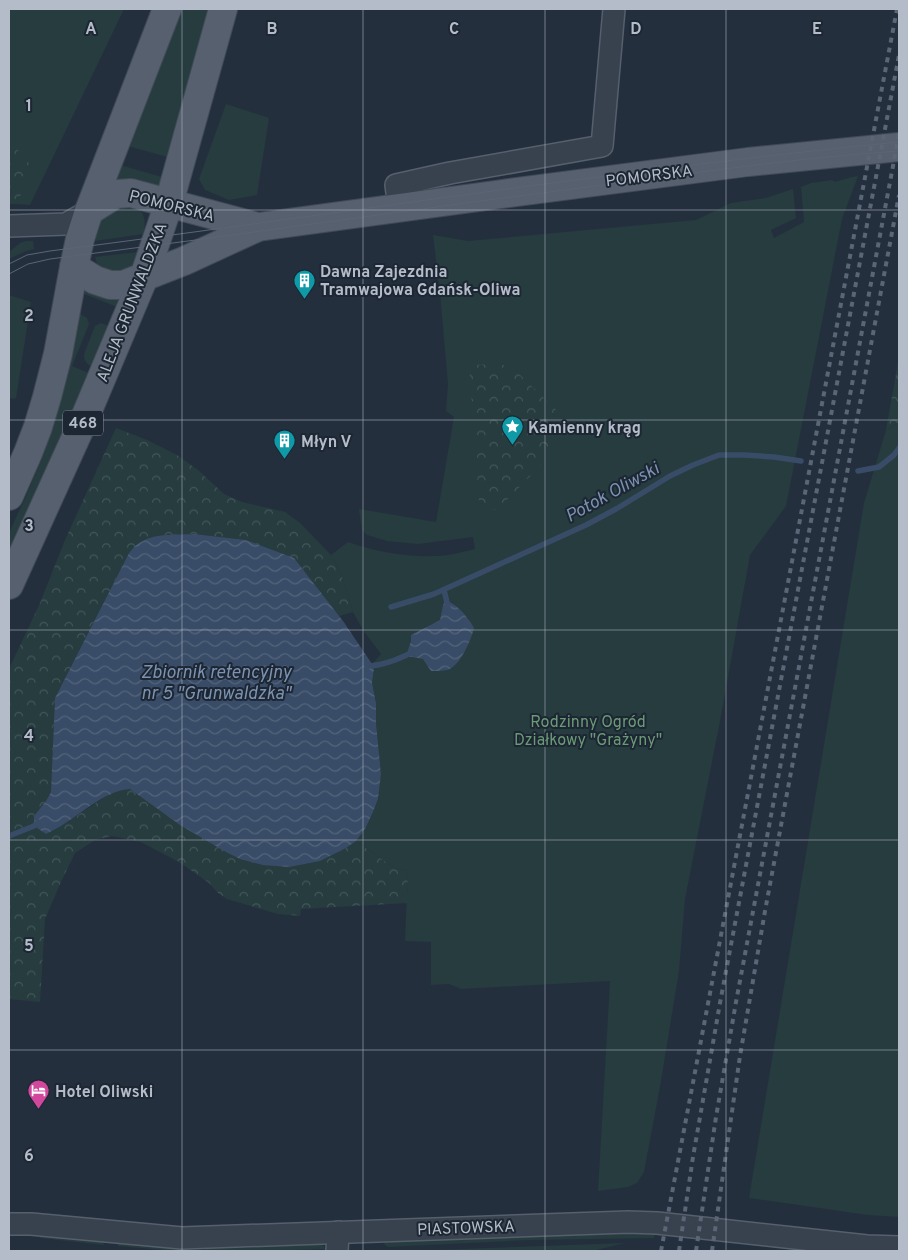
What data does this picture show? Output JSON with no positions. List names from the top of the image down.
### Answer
{
  "streets": {
    "main road": ["POMORSKA", "ALEJA GRUNWALDZKA", "468"],
    "street": ["PIASTOWSKA"]
  },
  "crossings": [
    ["POMORSKA", "ALEJA GRUNWALDZKA"],
    ["POMORSKA", "468"],
    ["ALEJA GRUNWALDZKA", "468"]
  ],
  "water": ["Potok Oliwski", "Zbiornik retencyjny nr 5 \"Grunwaldzka\""],
  "parks": ["Rodzinny Ogród Działkowy \"Grażyny\""],
  "places": {
    "building": ["Dawna Zajezdnia Tramwajowa Gdańsk-Oliwa", "Młyn V"],
    "place": ["Kamienny krąg"],
    "hotel": ["Hotel Oliwski"]
  },
  "grid": {
    "columns": [
      "A",
      "B",
      "C",
      "D",
      "E"
    ],
    "rows": [
      "1",
      "2",
      "3",
      "4",
      "5",
      "6"
    ]
  }
}
